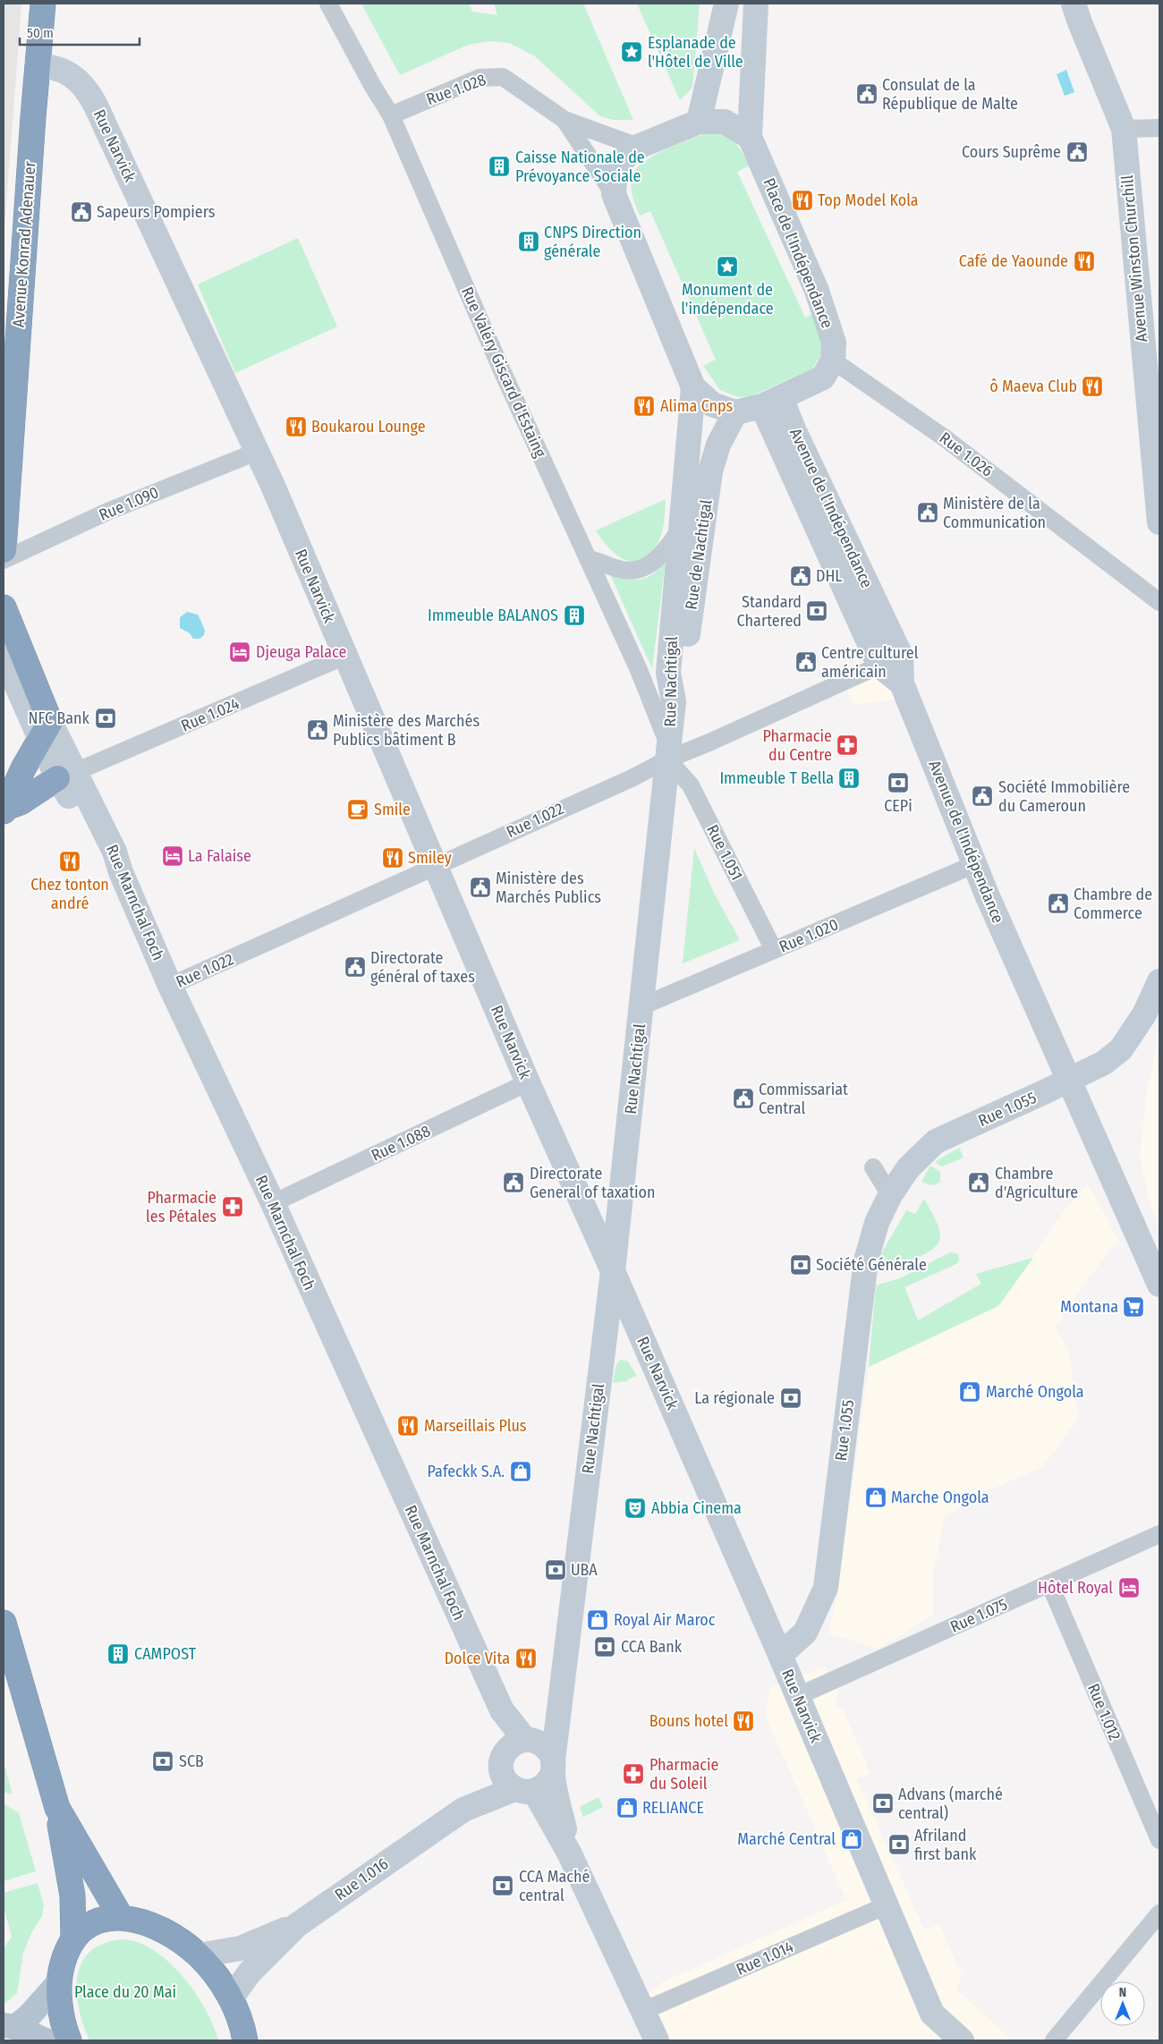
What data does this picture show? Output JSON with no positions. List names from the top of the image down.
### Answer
{
  "streets": {
    "highway": ["Avenue Konrad Adenauer"],
    "main road": [
      "Rue Narvick",
      "Place de l'Indépendance",
      "Avenue Winston Churchill",
      "Avenue de l'Indépendance",
      "Rue de Nachtigal",
      "Rue Nachtigal",
      "Rue Marnchal Foch",
      "Rue 1.055",
      "Rue 1.016"
    ],
    "street": [
      "Rue 1.028",
      "Rue Valéry Giscard d'Estaing",
      "Rue 1.026",
      "Rue 1.090",
      "Rue 1.024",
      "Rue 1.022",
      "Rue 1.051",
      "Rue 1.020",
      "Rue 1.088",
      "Rue 1.075",
      "Rue 1.012",
      "Rue 1.014"
    ]
  },
  "crossings": [
    ["Rue 1.028", "Rue Valéry Giscard d'Estaing"],
    ["Rue Narvick", "Avenue Konrad Adenauer"],
    ["Rue Narvick", "Rue 1.090"],
    ["Rue Narvick", "Rue Nachtigal"],
    ["Rue Narvick", "Rue 1.024"],
    ["Rue Narvick", "Rue 1.022"],
    ["Rue Narvick", "Rue 1.055"],
    ["Rue Narvick", "Rue 1.088"],
    ["Rue Narvick", "Rue 1.075"],
    ["Rue Narvick", "Rue 1.014"],
    ["Place de l'Indépendance", "Rue 1.026"],
    ["Rue Valéry Giscard d'Estaing", "Rue Nachtigal"],
    ["Rue Valéry Giscard d'Estaing", "Rue 1.022"],
    ["Rue Valéry Giscard d'Estaing", "Rue 1.051"],
    ["Avenue de l'Indépendance", "Rue 1.022"],
    ["Avenue de l'Indépendance", "Rue 1.020"],
    ["Avenue de l'Indépendance", "Rue 1.055"],
    ["Rue de Nachtigal", "Rue Nachtigal"],
    ["Rue Nachtigal", "Rue 1.022"],
    ["Rue Nachtigal", "Rue 1.051"],
    ["Rue Nachtigal", "Rue Marnchal Foch"],
    ["Rue Nachtigal", "Rue 1.020"],
    ["Rue Nachtigal", "Rue 1.016"],
    ["Rue 1.024", "Rue Marnchal Foch"],
    ["Rue 1.022", "Rue 1.051"],
    ["Rue 1.022", "Rue Marnchal Foch"],
    ["Rue 1.051", "Rue 1.020"],
    ["Rue Marnchal Foch", "Rue 1.088"],
    ["Rue Marnchal Foch", "Rue 1.016"],
    ["Rue 1.075", "Rue 1.012"]
  ],
  "parks": ["Place du 20 Mai"],
  "places": {
    "place": ["Esplanade de l'Hôtel de Ville", "Monument de l'indépendace"],
    "public building": [
      "Consulat de la République de Malte",
      "Cours Suprême",
      "Sapeurs Pompiers",
      "Ministère de la Communication",
      "DHL",
      "Centre culturel américain",
      "Ministère des Marchés Publics bâtiment B",
      "Société Immobilière du Cameroun",
      "Ministère des Marchés Publics",
      "Chambre de Commerce",
      "Directorate général of taxes",
      "Commissariat Central",
      "Directorate General of taxation",
      "Chambre d'Agriculture"
    ],
    "building": [
      "Caisse Nationale de Prévoyance Sociale",
      "CNPS Direction générale",
      "Immeuble BALANOS",
      "Immeuble T Bella",
      "CAMPOST"
    ],
    "restaurant": [
      "Top Model Kola",
      "Café de Yaounde",
      "ô Maeva Club",
      "Alima Cnps",
      "Boukarou Lounge",
      "Smiley",
      "Chez tonton andré",
      "Marseillais Plus",
      "Dolce Vita",
      "Bouns hotel"
    ],
    "bank": [
      "Standard Chartered",
      "NFC Bank",
      "CEPi",
      "Société Générale",
      "La régionale",
      "UBA",
      "CCA Bank",
      "SCB",
      "Advans (marché central)",
      "Afriland first bank",
      "CCA Maché central"
    ],
    "hotel": ["Djeuga Palace", "La Falaise", "Hôtel Royal"],
    "pharmacy": ["Pharmacie du Centre", "Pharmacie les Pétales", "Pharmacie du Soleil"],
    "cafe": ["Smile"],
    "supermarket": ["Montana"],
    "shop": [
      "Marché Ongola",
      "Pafeckk S.A.",
      "Marche Ongola",
      "Royal Air Maroc",
      "RELIANCE",
      "Marché Central"
    ],
    "theatre": ["Abbia Cinema"]
  },
  "scale_bar": "50 m",
  "north": "top"
}
